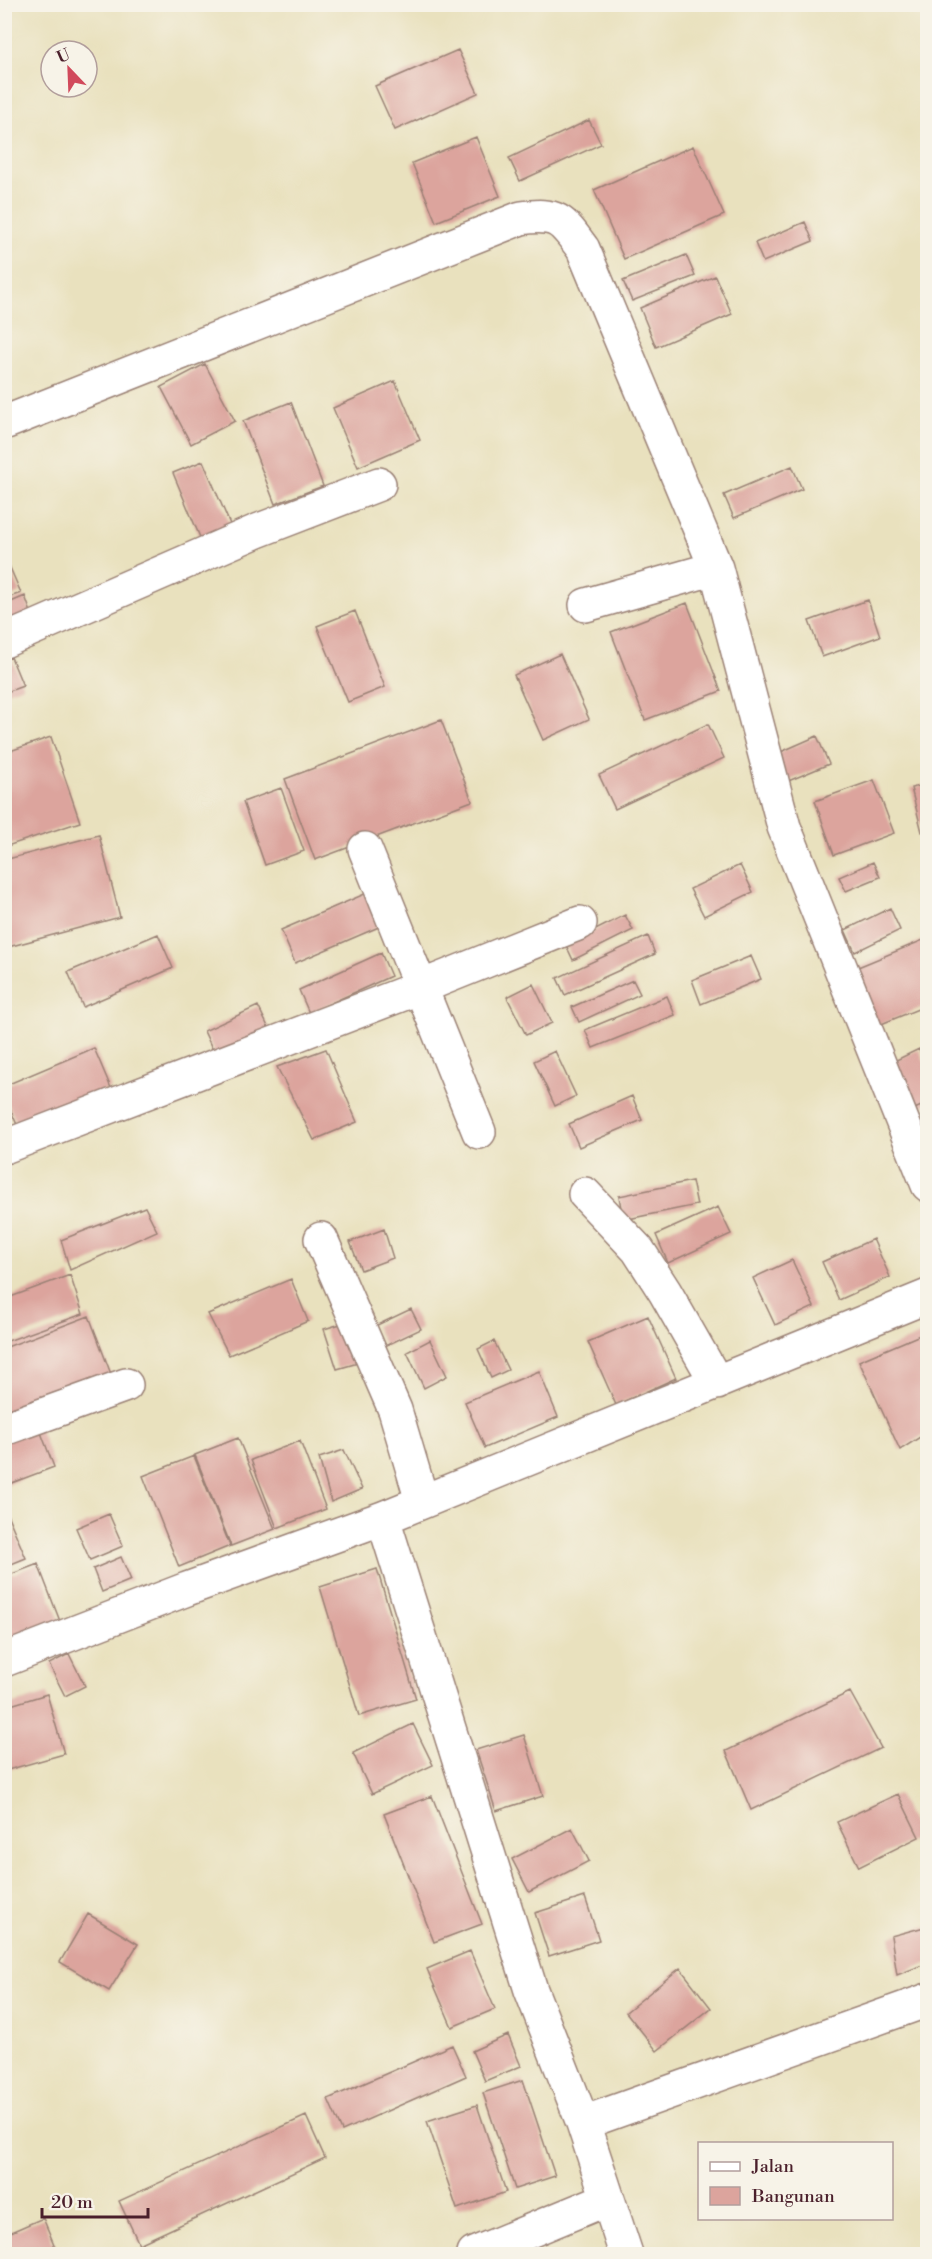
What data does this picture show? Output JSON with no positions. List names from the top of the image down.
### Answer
{
  "legend": ["Jalan", "Bangunan"],
  "scale_bar": "20 m",
  "north": "top left"
}
